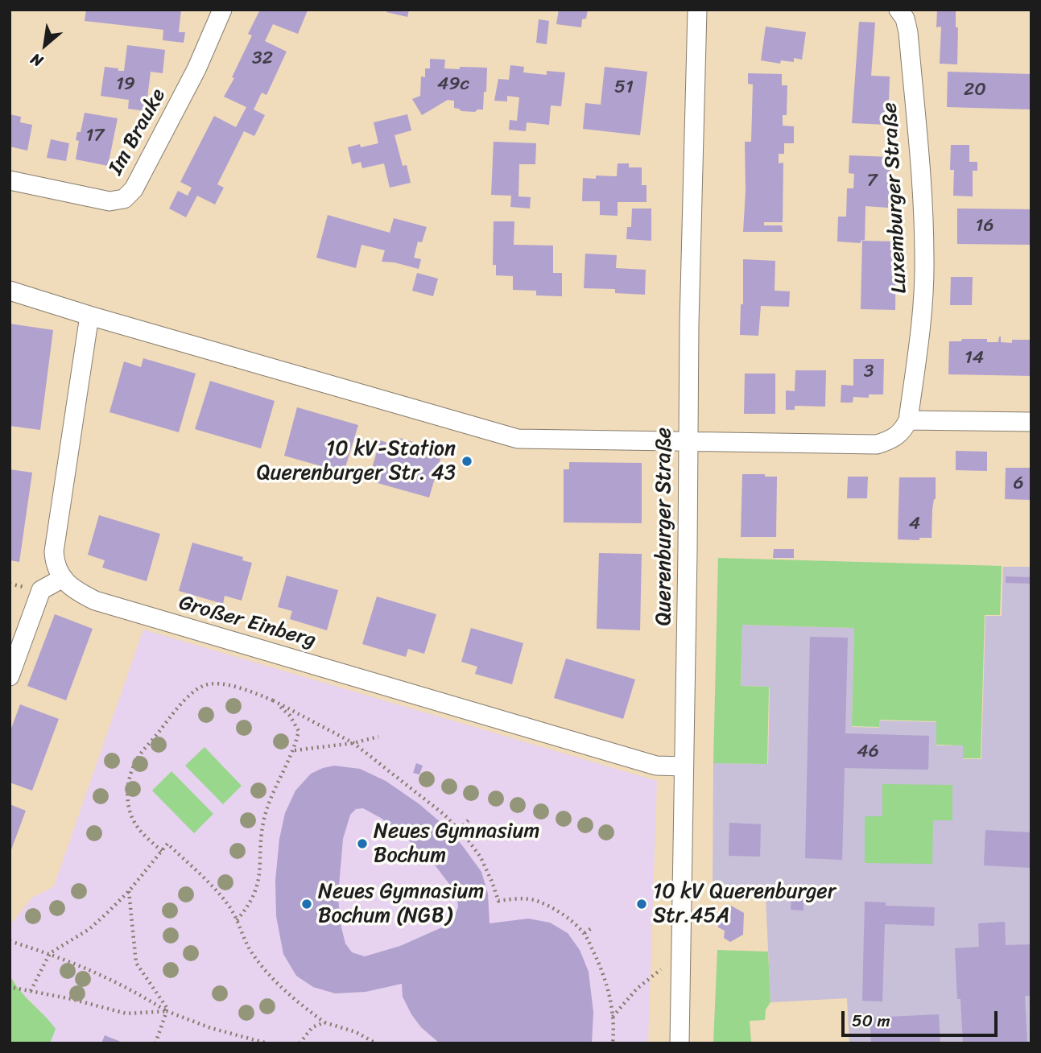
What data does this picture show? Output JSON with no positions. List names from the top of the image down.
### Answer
{
  "streets": {
    "street": [
      "Im Brauke",
      "Luxemburger Straße",
      "Querenburger Straße",
      "Großer Einberg"
    ]
  },
  "crossings": [
    ["Querenburger Straße", "Großer Einberg"]
  ],
  "places": [
    "10 kV-Station Querenburger Str. 43",
    "Neues Gymnasium Bochum",
    "Neues Gymnasium Bochum (NGB)",
    "10 kV Querenburger Str.45A"
  ],
  "house_numbers": [
    "32",
    "19",
    "49c",
    "51",
    "20",
    "17",
    "7",
    "16",
    "14",
    "3",
    "6",
    "4",
    "46"
  ],
  "scale_bar": "50 m",
  "north": "bottom left"
}
